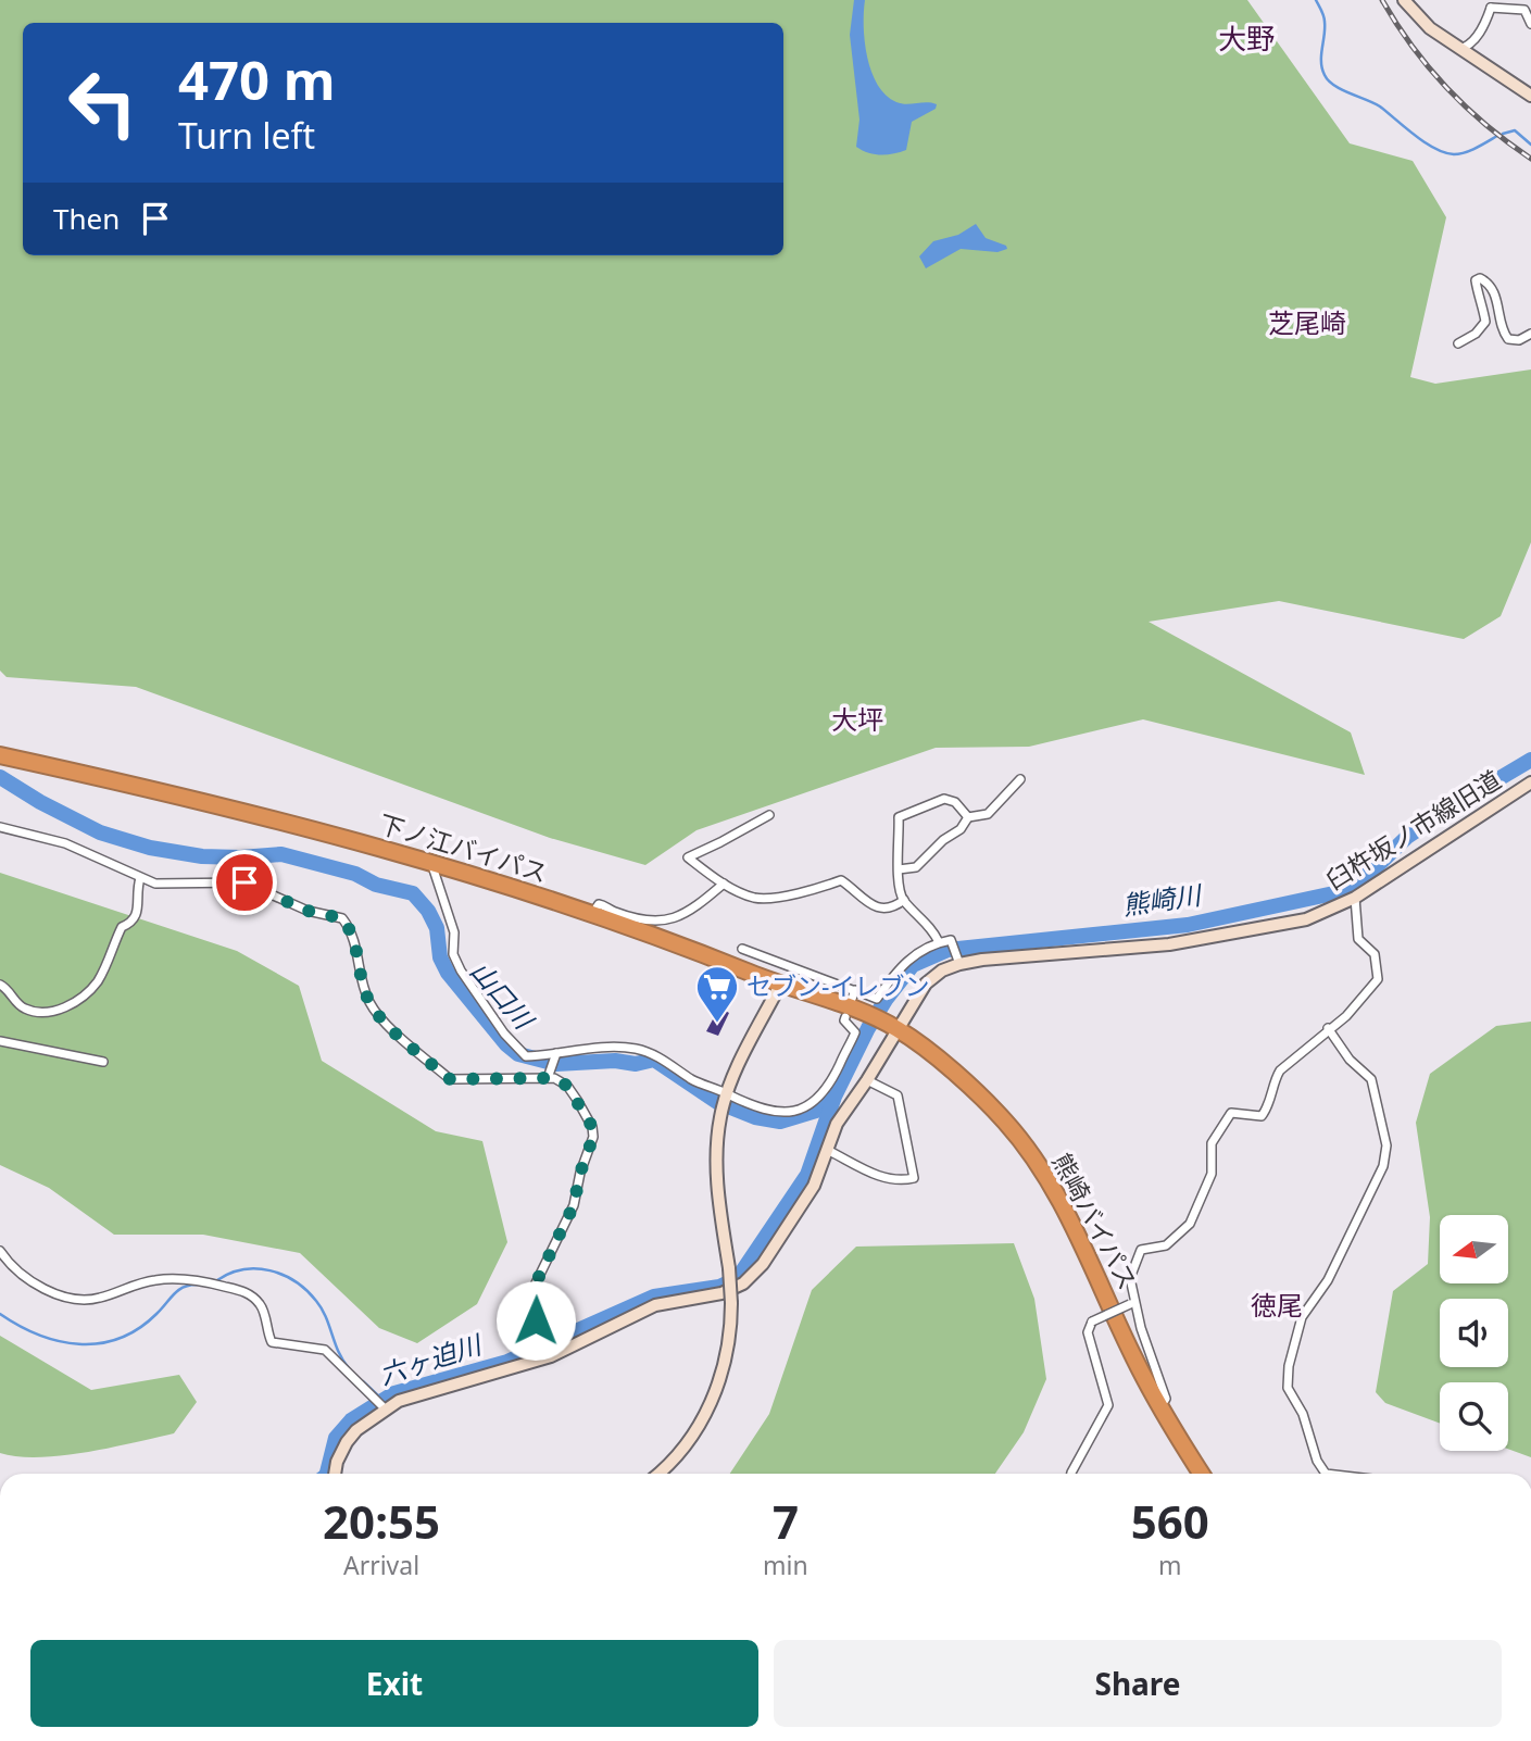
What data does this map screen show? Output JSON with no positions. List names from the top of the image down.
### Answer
{
  "streets": {
    "highway": ["下ノ江バイパス", "熊崎バイパス"],
    "main road": ["臼杵坂ノ市線旧道"]
  },
  "crossings": [
    ["臼杵坂ノ市線旧道", "下ノ江バイパス"],
    ["臼杵坂ノ市線旧道", "熊崎バイパス"],
    ["下ノ江バイパス", "熊崎バイパス"]
  ],
  "districts": [
    "大野",
    "芝尾崎",
    "大坪",
    "徳尾"
  ],
  "water": ["熊崎川", "山口川", "六ヶ迫川"],
  "places": {
    "supermarket": ["セブン-イレブン"]
  },
  "north": "left",
  "page": {
    "turn": ["470 m", "Turn left"],
    "then": "Then",
    "eta": [
      "20:55",
      "Arrival",
      "7",
      "min",
      "560",
      "m"
    ],
    "buttons": ["Exit", "Share"]
  }
}
